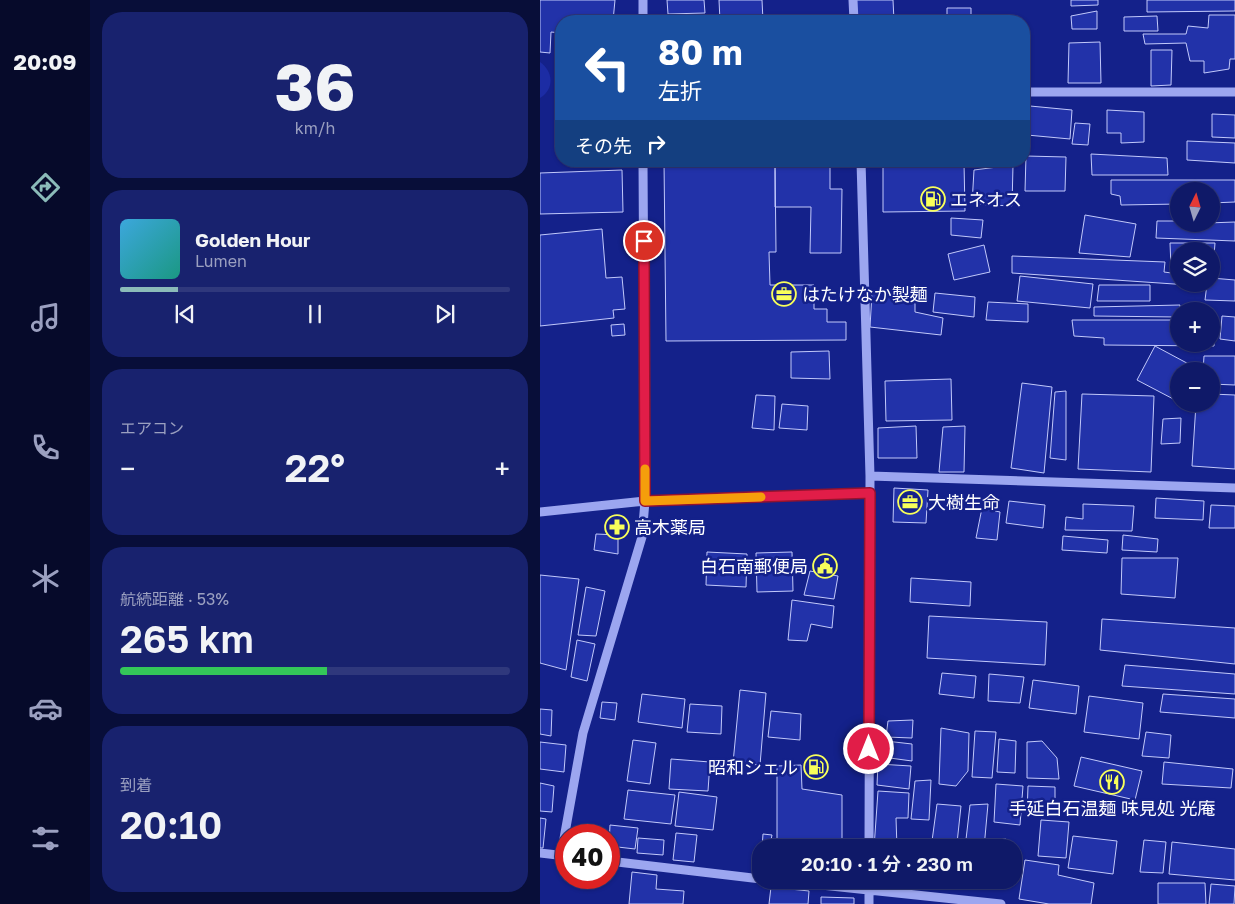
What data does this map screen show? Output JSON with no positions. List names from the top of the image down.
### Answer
{
  "places": {
    "fuel station": ["エネオス", "昭和シェル"],
    "office": ["はたけなか製麺", "大樹生命"],
    "pharmacy": ["高木薬局"],
    "public building": ["白石南郵便局"],
    "restaurant": ["手延白石温麺 味見処 光庵"]
  },
  "north": "top",
  "page": {
    "tabs": "20:09",
    "tile": [
      ["36", "km/h"],
      "エアコン",
      ["航続距離 · 53%", "265 km"],
      ["到着", "20:10"]
    ],
    "turn": ["80 m", "左折"],
    "then": "その先",
    "map_buttons": ["+", "−"],
    "song": ["Golden Hour", "Lumen"],
    "heat": ["−", "22°", "+"],
    "limit": "40",
    "trip": "20:10 · 1 分 · 230 m"
  }
}
